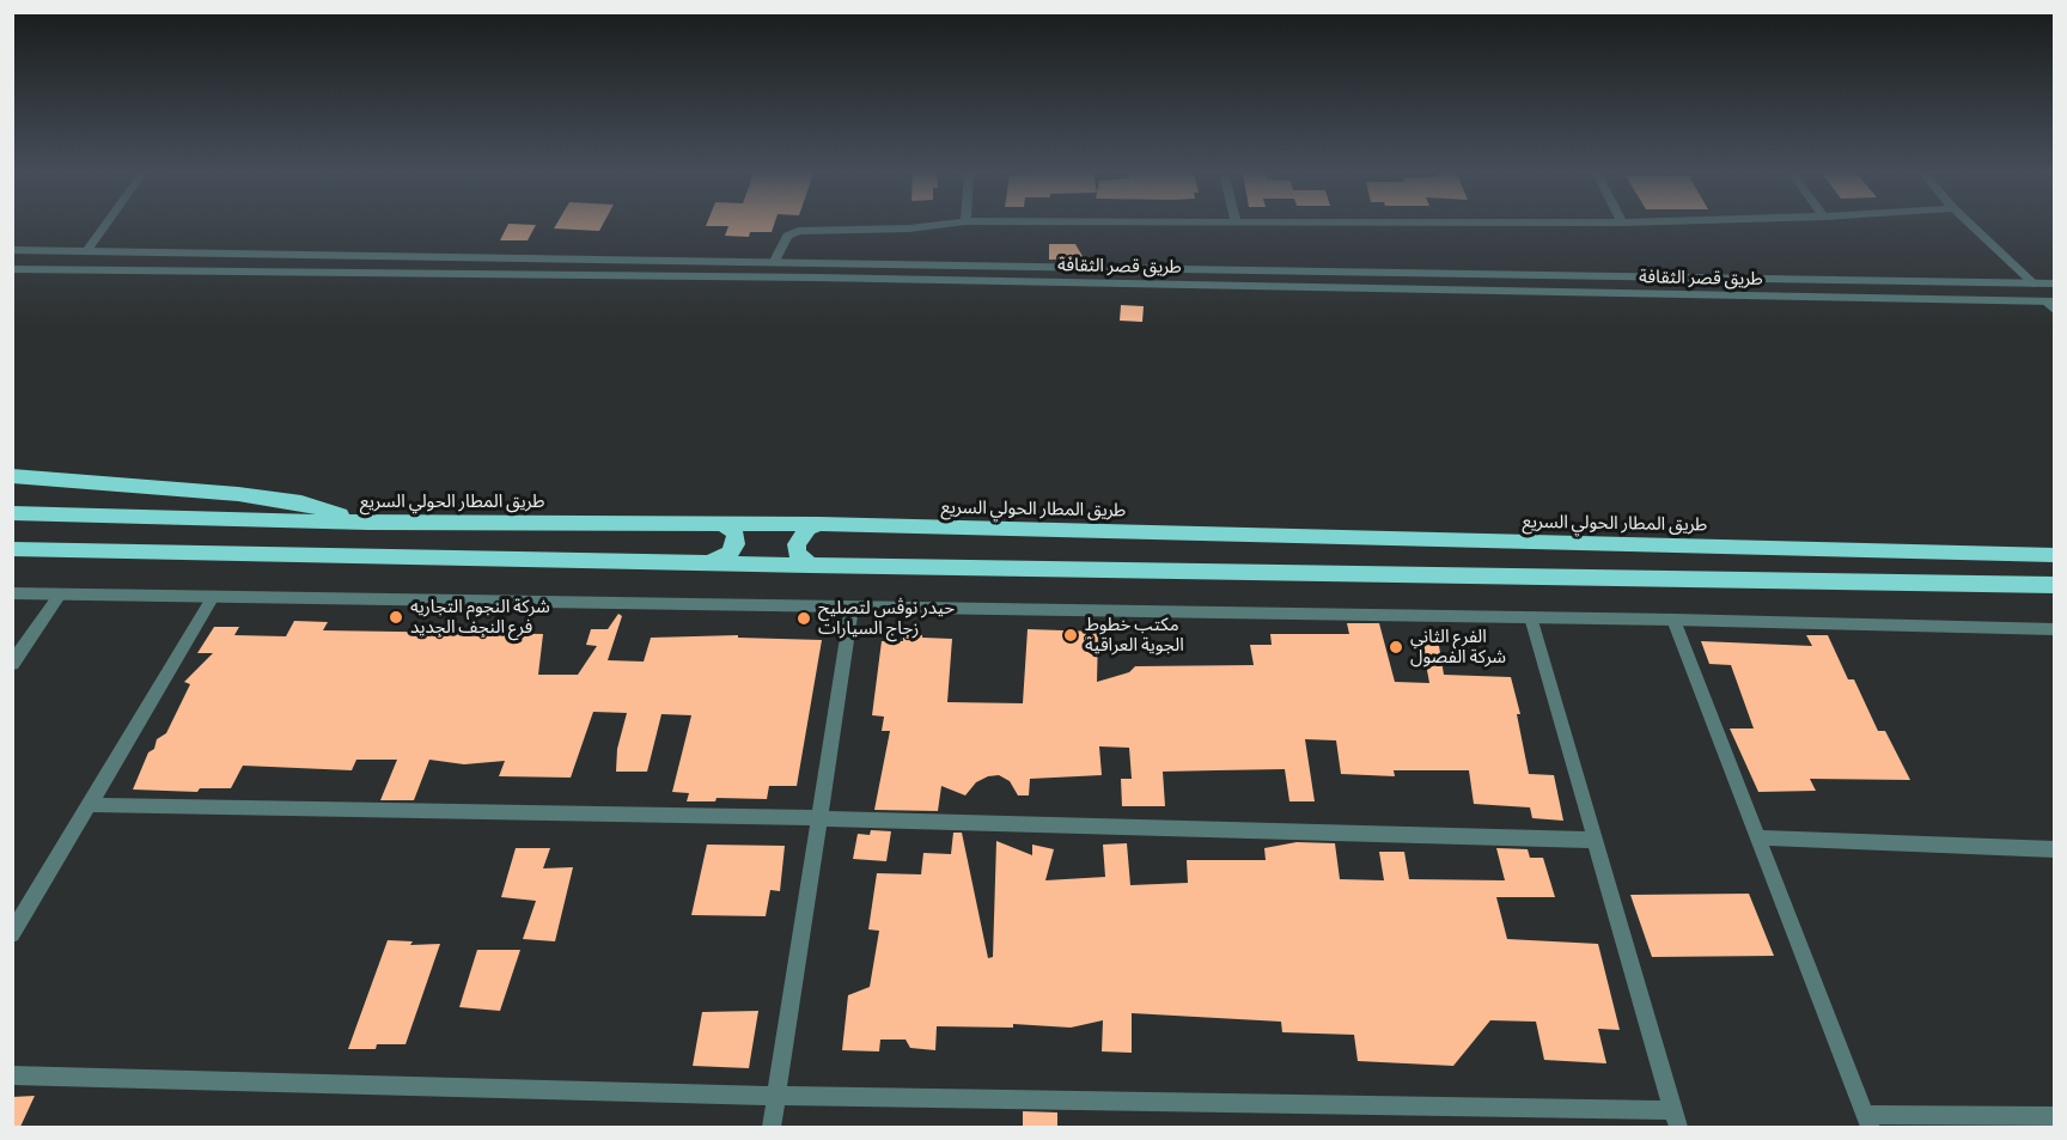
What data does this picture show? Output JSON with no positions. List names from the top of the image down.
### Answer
{
  "streets": {
    "highway": ["طريق المطار الحولي السريع"],
    "street": ["طريق قصر الثقافة"]
  },
  "places": [
    "شركة النجوم التجاريه فرع النجف الجديد",
    "حيدر نوڤس لتصليح زجاج السيارات",
    "مكتب خطوط الجوية العراقية",
    "الفرع الثاني شركة الفصول"
  ]
}
